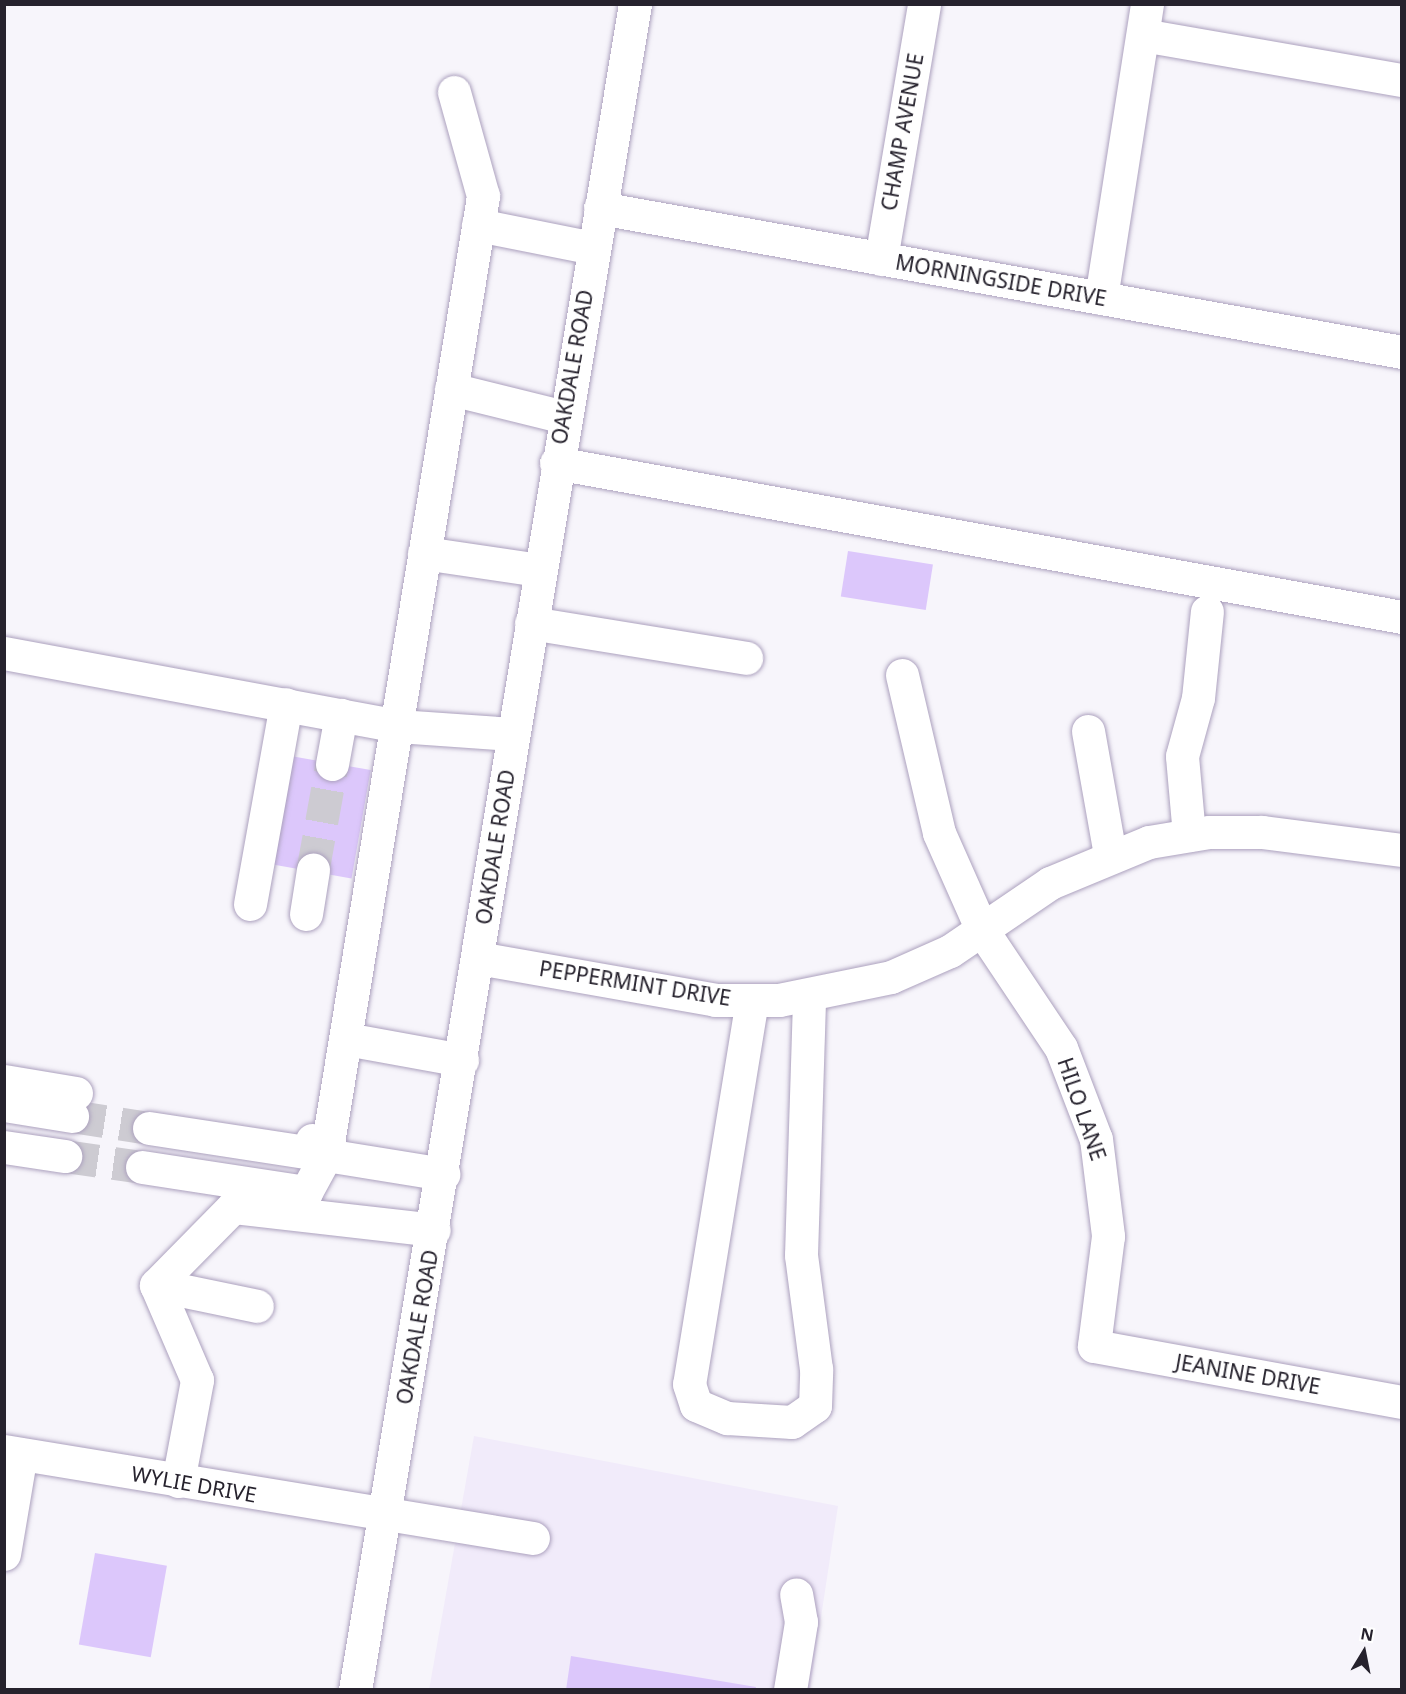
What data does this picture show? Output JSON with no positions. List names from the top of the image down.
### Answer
{
  "streets": {
    "street": [
      "CHAMP AVENUE",
      "MORNINGSIDE DRIVE",
      "OAKDALE ROAD",
      "PEPPERMINT DRIVE",
      "HILO LANE",
      "JEANINE DRIVE",
      "WYLIE DRIVE"
    ]
  },
  "crossings": [
    ["CHAMP AVENUE", "MORNINGSIDE DRIVE"],
    ["MORNINGSIDE DRIVE", "OAKDALE ROAD"],
    ["OAKDALE ROAD", "PEPPERMINT DRIVE"],
    ["OAKDALE ROAD", "WYLIE DRIVE"],
    ["PEPPERMINT DRIVE", "HILO LANE"],
    ["HILO LANE", "JEANINE DRIVE"]
  ],
  "north": "top"
}
